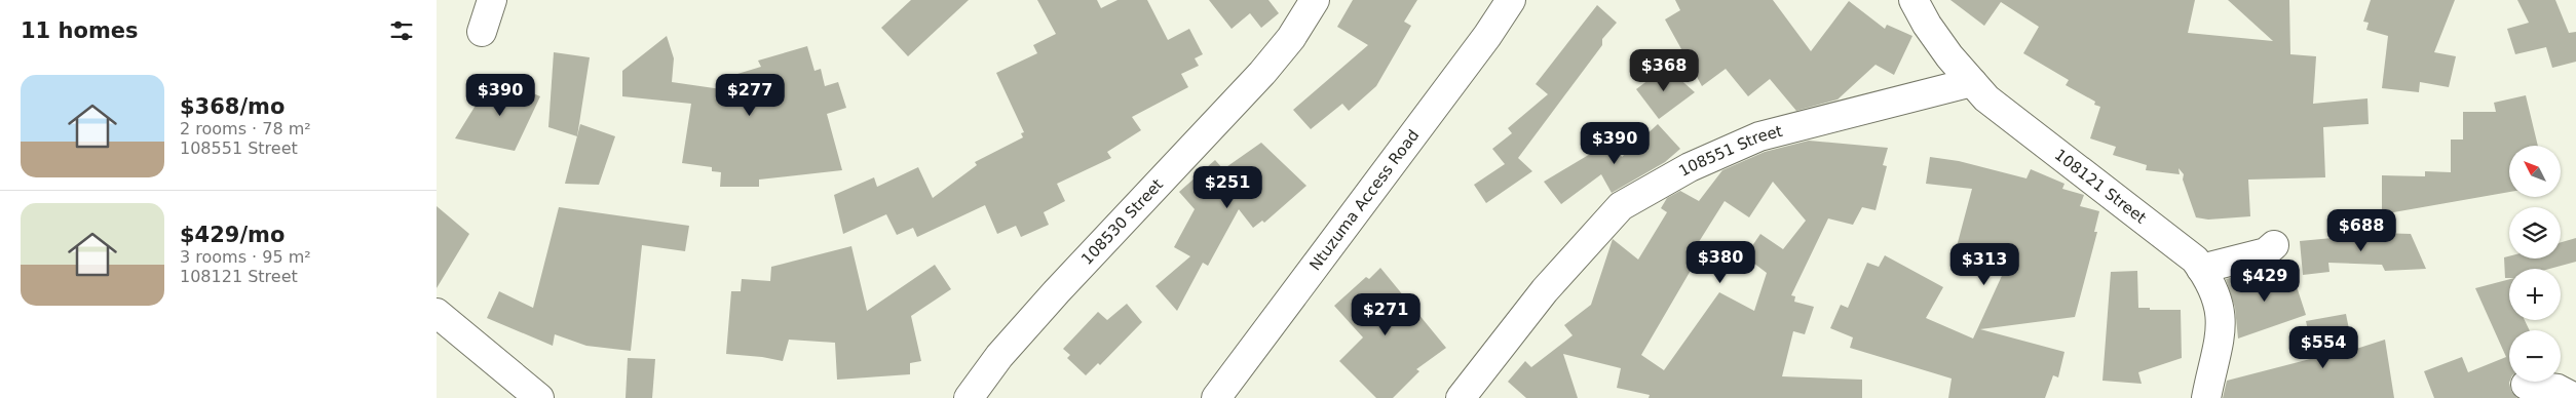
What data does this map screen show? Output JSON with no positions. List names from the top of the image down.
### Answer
{
  "streets": {
    "street": [
      "108551 Street",
      "108121 Street",
      "Ntuzuma Access Road",
      "108530 Street"
    ]
  },
  "crossings": [
    ["108551 Street", "108121 Street"]
  ],
  "north": "top left",
  "page": {
    "heading": "11 homes",
    "price": [
      "$368",
      "$390",
      "$277",
      "$390",
      "$251",
      "$688",
      "$380",
      "$313",
      "$429",
      "$271",
      "$554"
    ],
    "list": [
      {
        "name": "$368/mo",
        "note": "2 rooms · 78 m² · 108551 Street"
      },
      {
        "name": "$429/mo",
        "note": "3 rooms · 95 m² · 108121 Street"
      }
    ],
    "map_buttons": ["+", "−"]
  }
}
